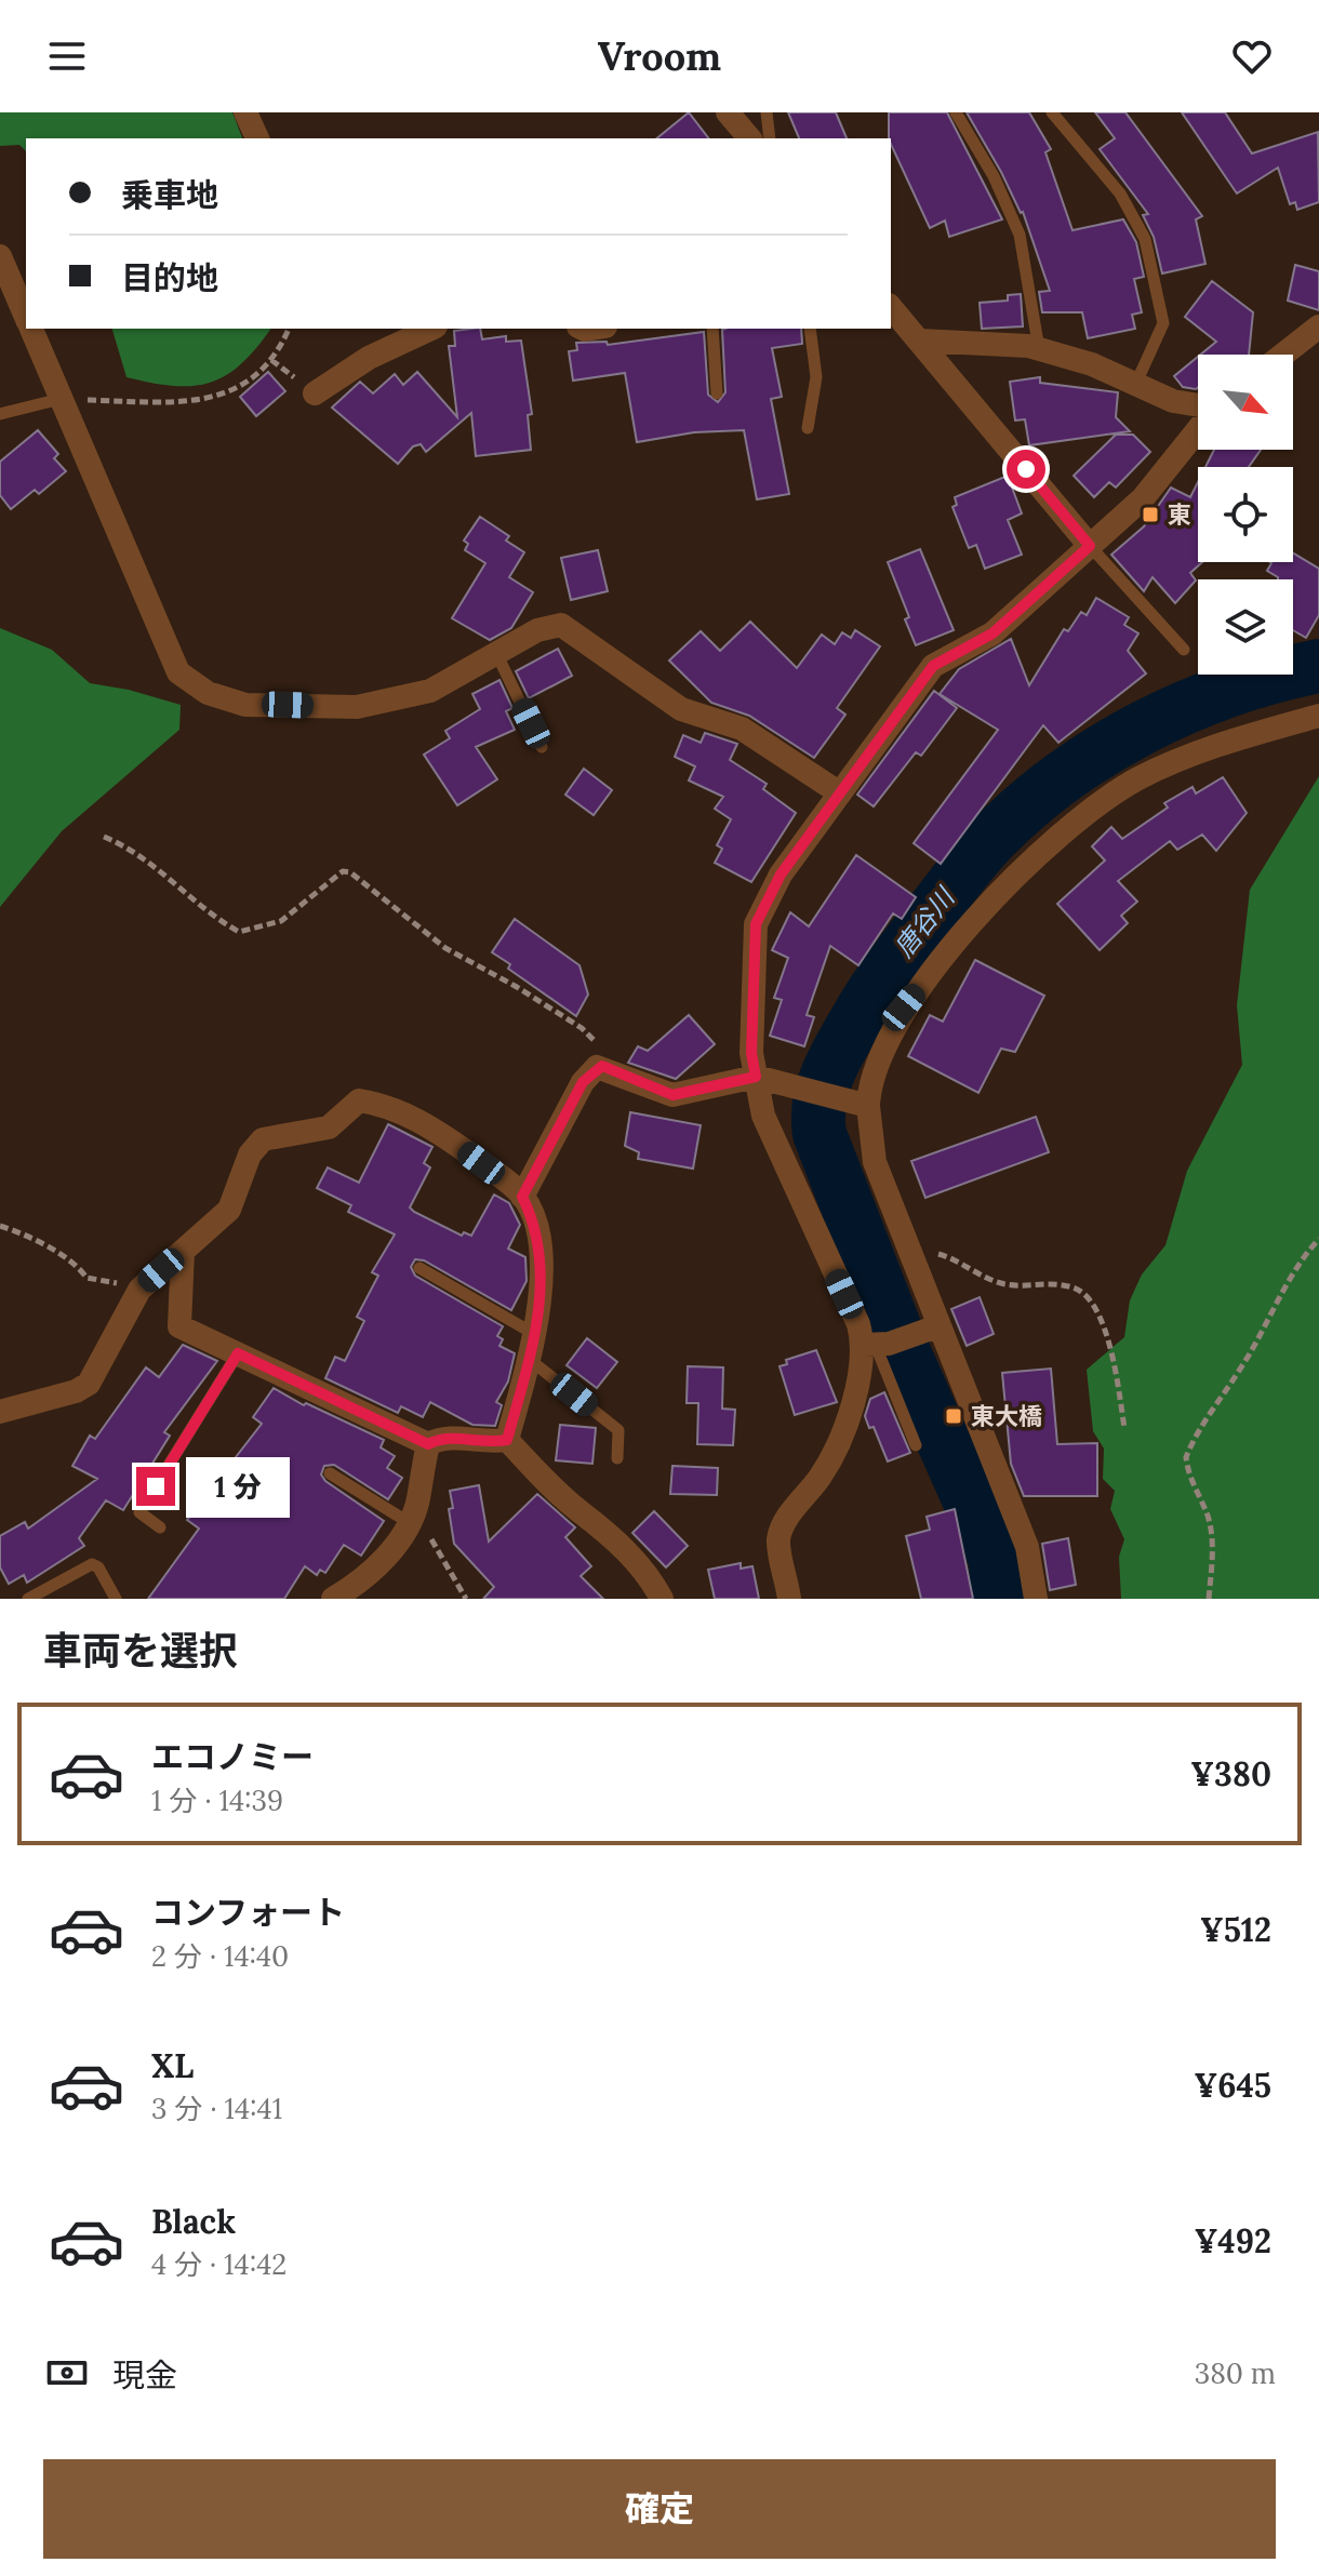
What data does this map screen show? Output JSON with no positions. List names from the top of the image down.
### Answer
{
  "water": ["唐谷川"],
  "places": {
    "transit": ["東", "東大橋"]
  },
  "north": "bottom right",
  "page": {
    "header": "Vroom",
    "banner": ["乗車地", "目的地"],
    "bubble": "1 分",
    "heading": "車両を選択",
    "list": [
      {
        "name": "エコノミー",
        "note": "1 分 · 14:39",
        "value": "¥380"
      },
      {
        "name": "コンフォート",
        "note": "2 分 · 14:40",
        "value": "¥512"
      },
      {
        "name": "XL",
        "note": "3 分 · 14:41",
        "value": "¥645"
      },
      {
        "name": "Black",
        "note": "4 分 · 14:42",
        "value": "¥492"
      }
    ],
    "pay": ["現金", "380 m"],
    "buttons": "確定"
  }
}
